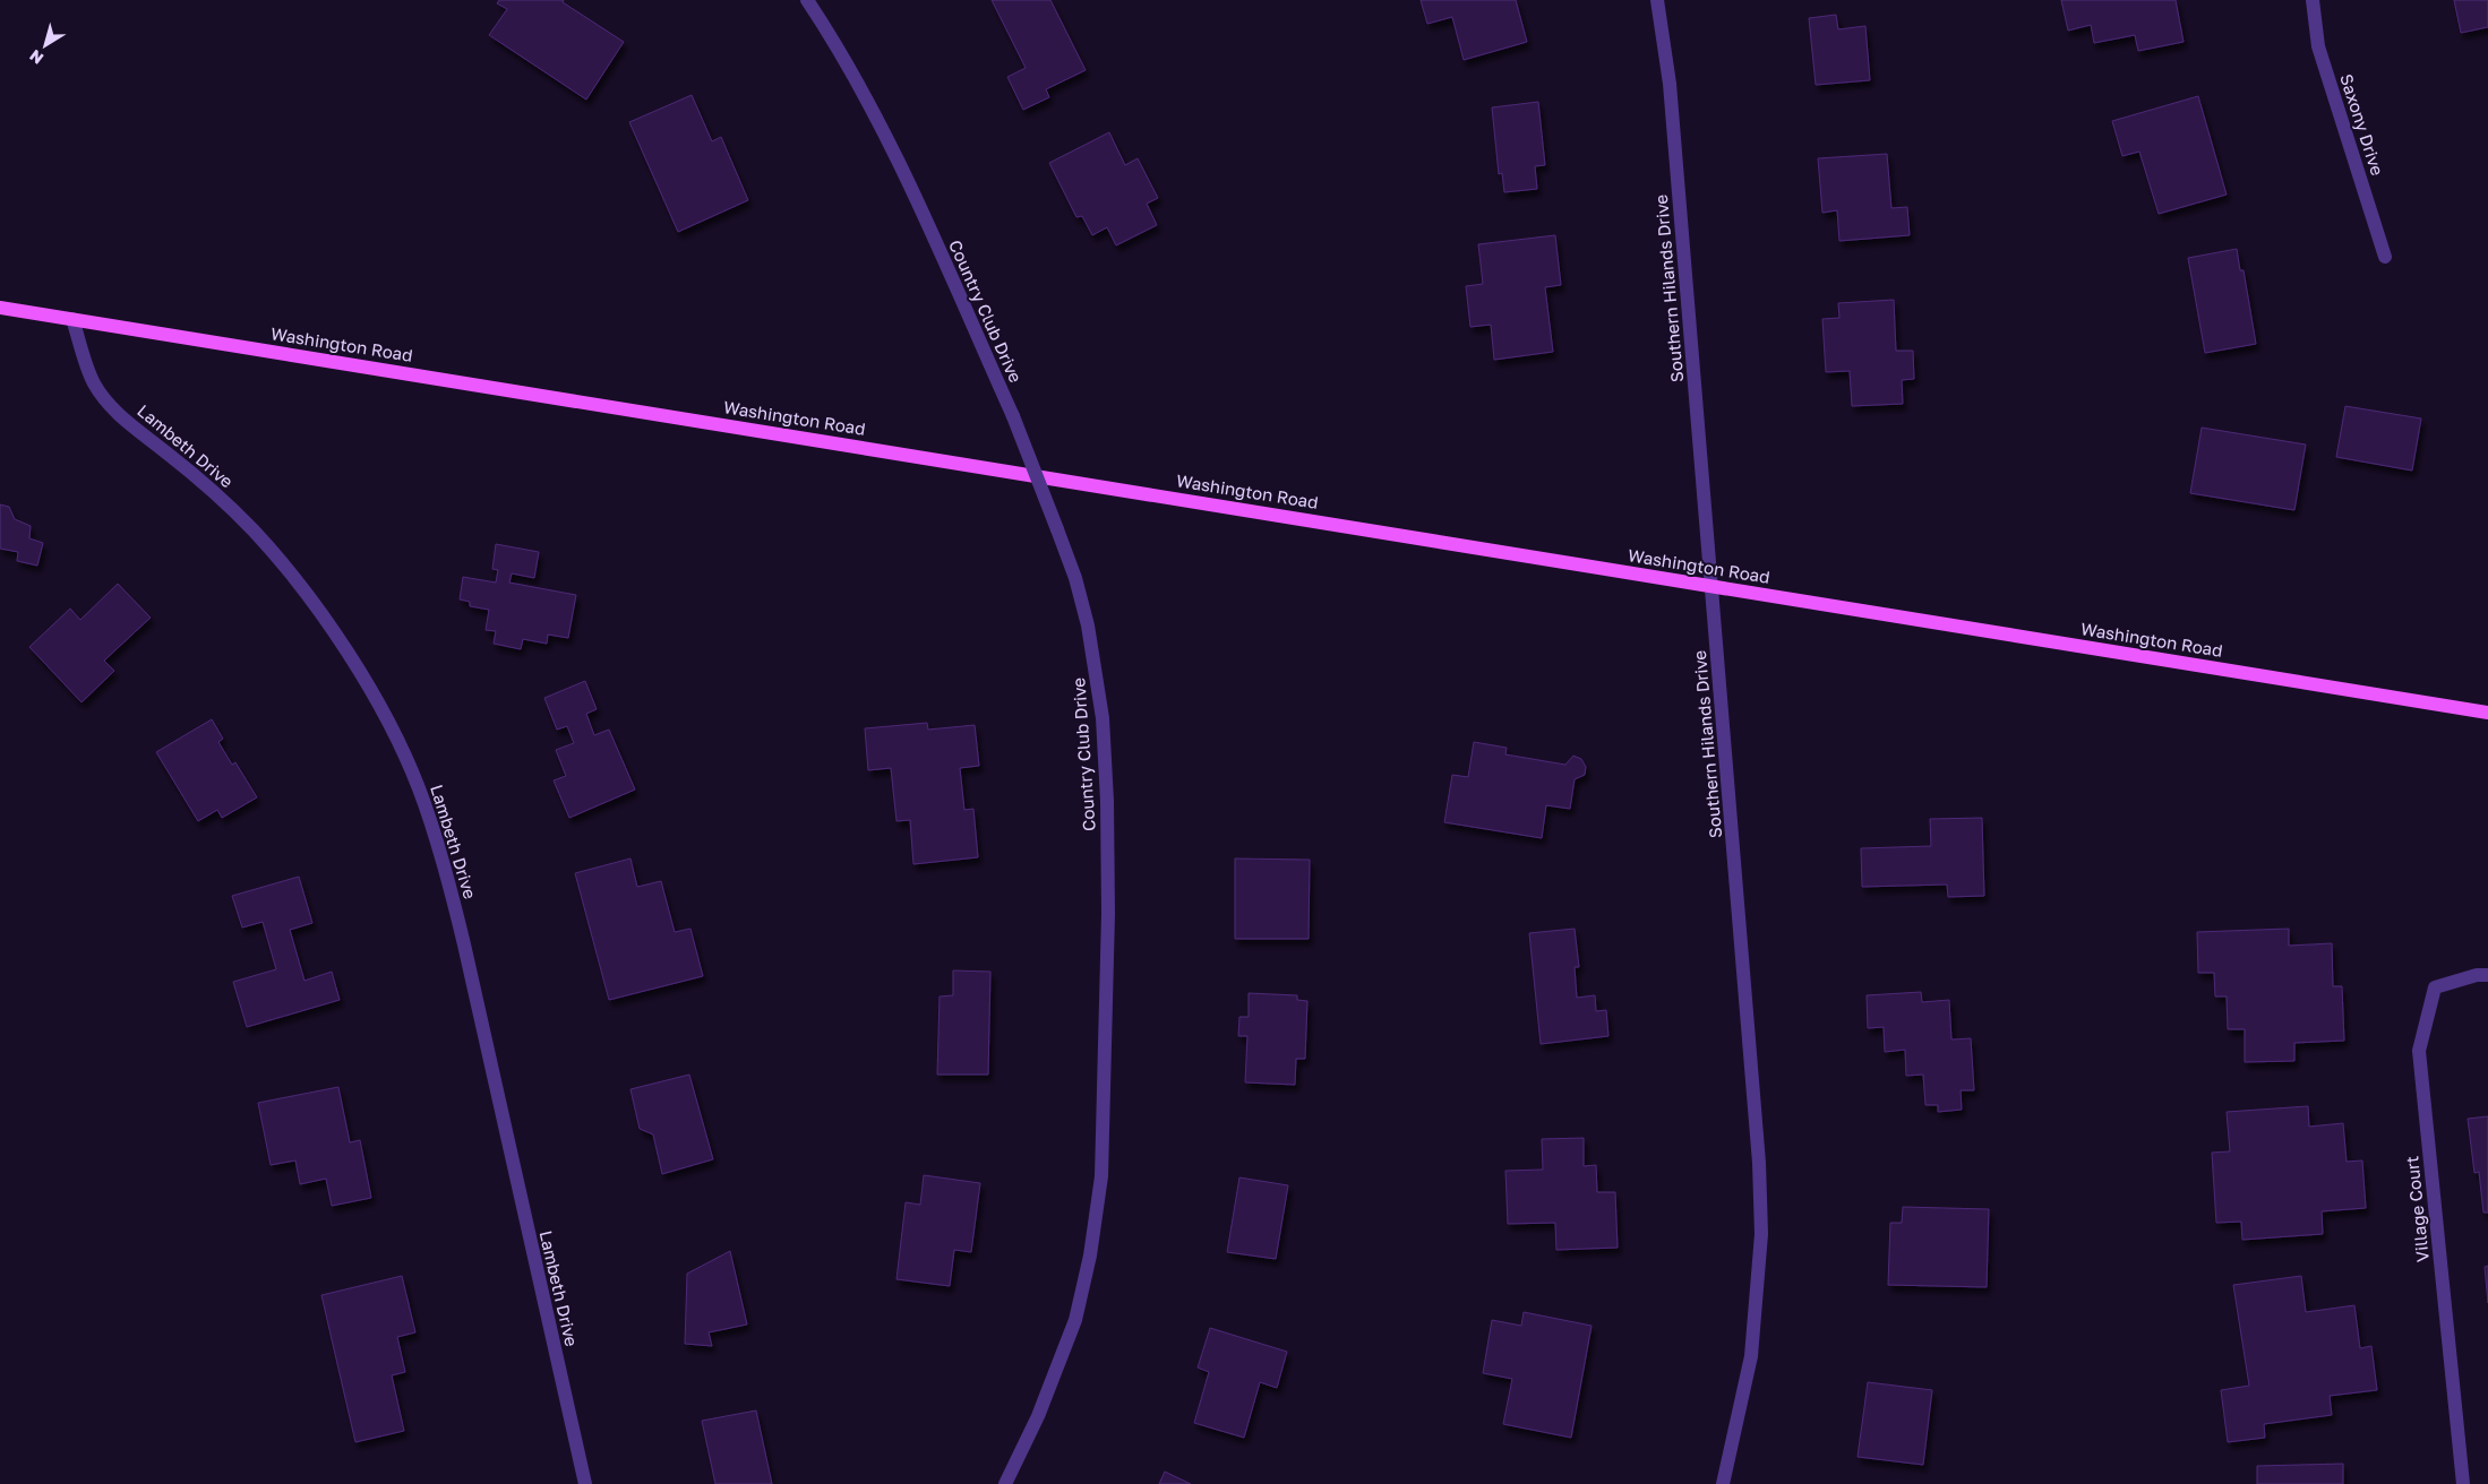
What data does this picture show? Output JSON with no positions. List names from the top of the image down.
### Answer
{
  "streets": {
    "main road": ["Washington Road"],
    "street": [
      "Saxony Drive",
      "Southern Hilands Drive",
      "Country Club Drive",
      "Lambeth Drive",
      "Village Court"
    ]
  },
  "crossings": [
    ["Southern Hilands Drive", "Washington Road"],
    ["Washington Road", "Lambeth Drive"]
  ],
  "north": "bottom left"
}
